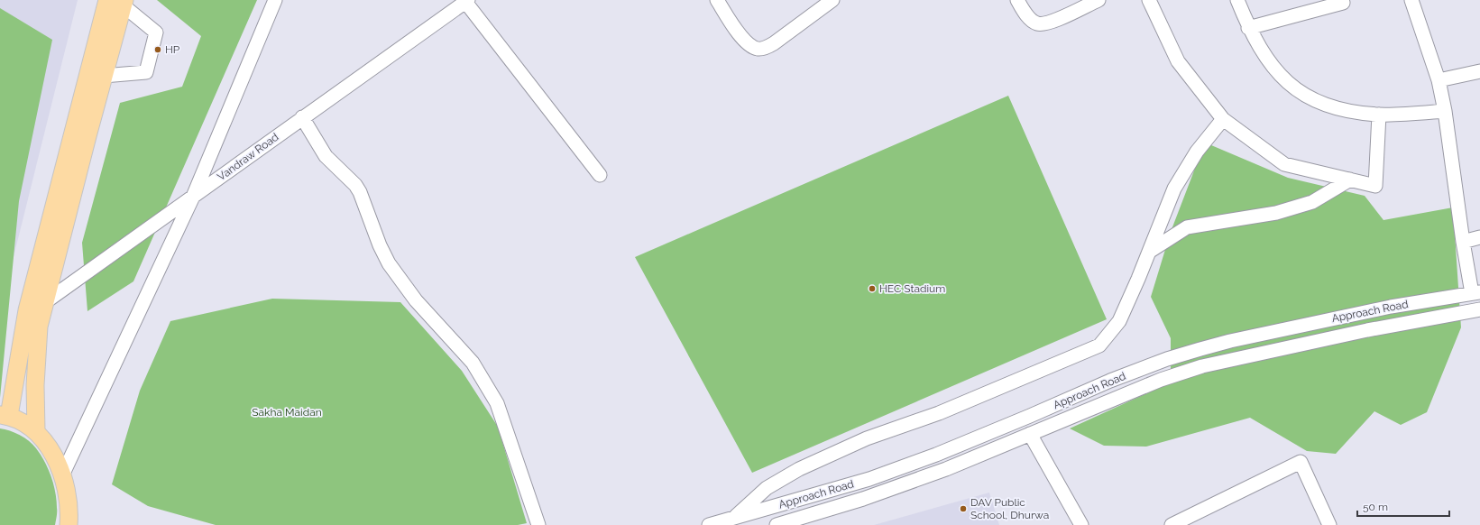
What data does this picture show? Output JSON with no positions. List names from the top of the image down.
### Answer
{
  "streets": {
    "street": ["Vandraw Road", "Approach Road"]
  },
  "parks": ["Sakha Maidan"],
  "places": ["HP", "HEC Stadium", "DAV Public School, Dhurwa"],
  "scale_bar": "50 m"
}
